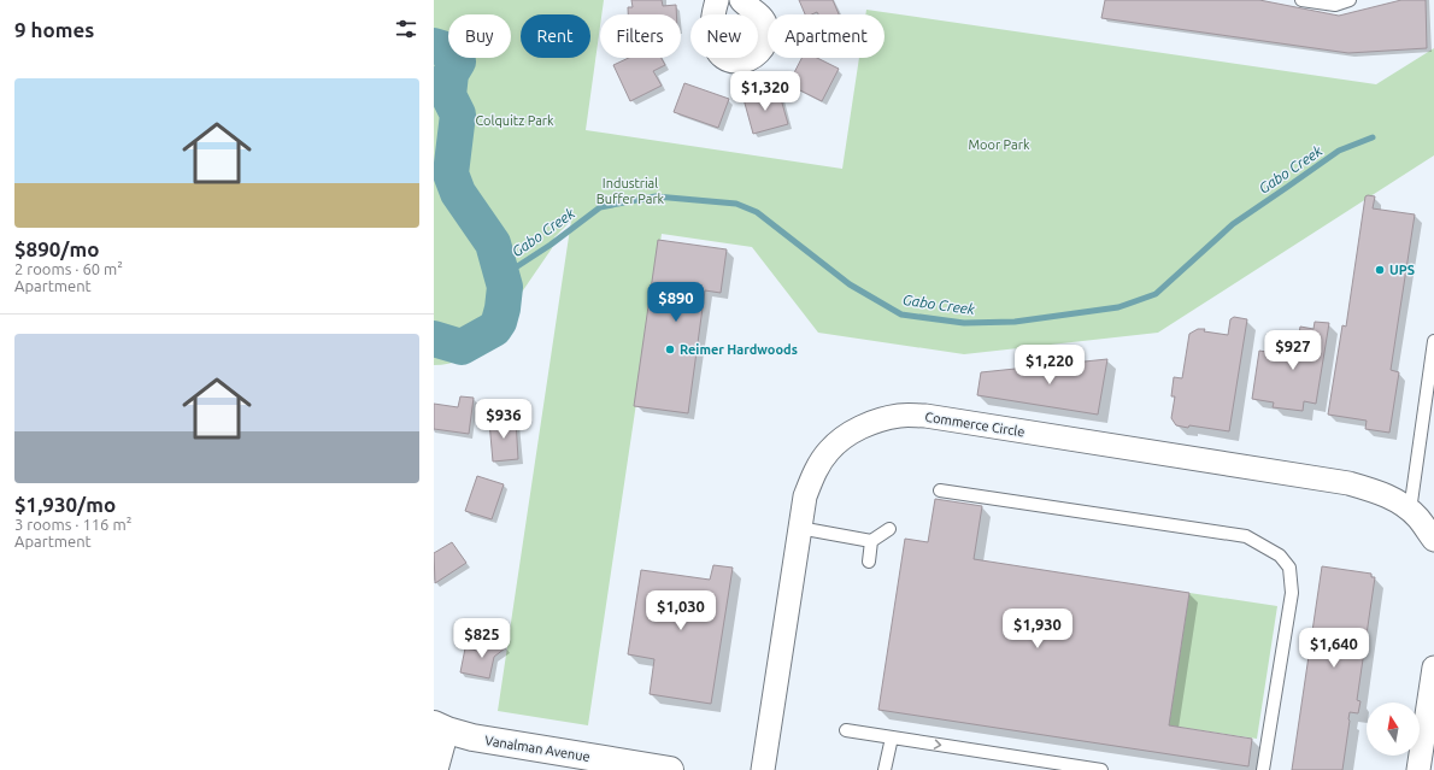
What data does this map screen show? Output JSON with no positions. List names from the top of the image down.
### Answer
{
  "streets": {
    "street": ["Commerce Circle", "Vanalman Avenue"]
  },
  "water": ["Gabo Creek"],
  "parks": ["Colquitz Park", "Moor Park", "Industrial Buffer Park"],
  "places": ["UPS", "Reimer Hardwoods"],
  "north": "top",
  "page": {
    "heading": "9 homes",
    "chip": [
      "Buy",
      "Rent",
      "Filters",
      "New",
      "Apartment"
    ],
    "list": [
      {
        "name": "$890/mo",
        "note": "2 rooms · 60 m² · Apartment"
      },
      {
        "name": "$1,930/mo",
        "note": "3 rooms · 116 m² · Apartment"
      }
    ],
    "price": [
      "$1,320",
      "$890",
      "$927",
      "$1,220",
      "$936",
      "$1,030",
      "$1,930",
      "$825",
      "$1,640"
    ]
  }
}
